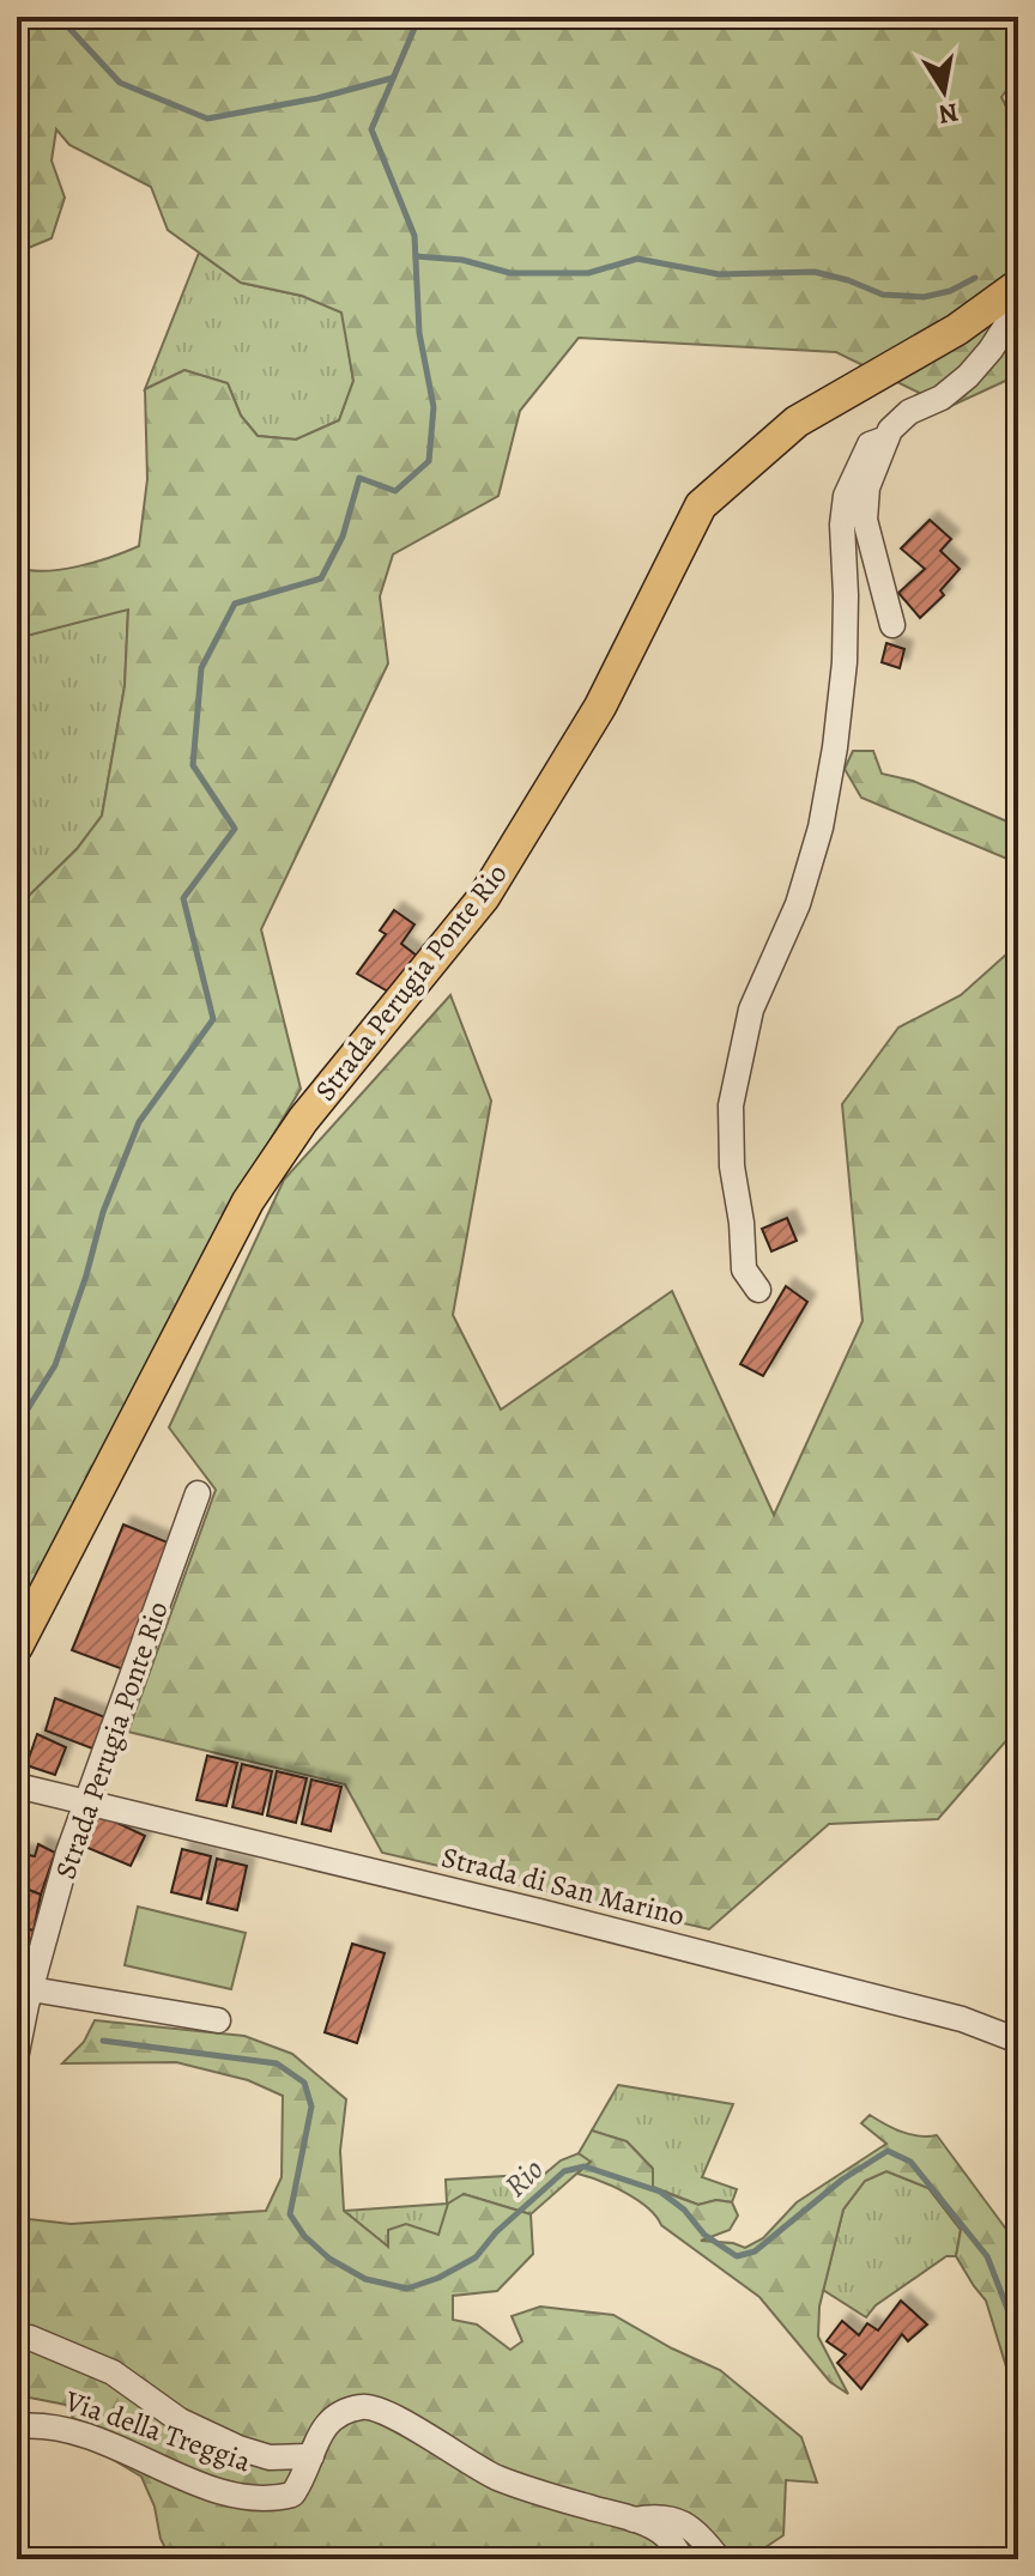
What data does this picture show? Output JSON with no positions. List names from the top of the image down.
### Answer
{
  "streets": {
    "main road": ["Strada Perugia Ponte Rio"],
    "street": ["Strada di San Marino", "Via della Treggia"]
  },
  "crossings": [
    ["Strada Perugia Ponte Rio", "Strada di San Marino"]
  ],
  "water": ["Rio"],
  "north": "bottom"
}
